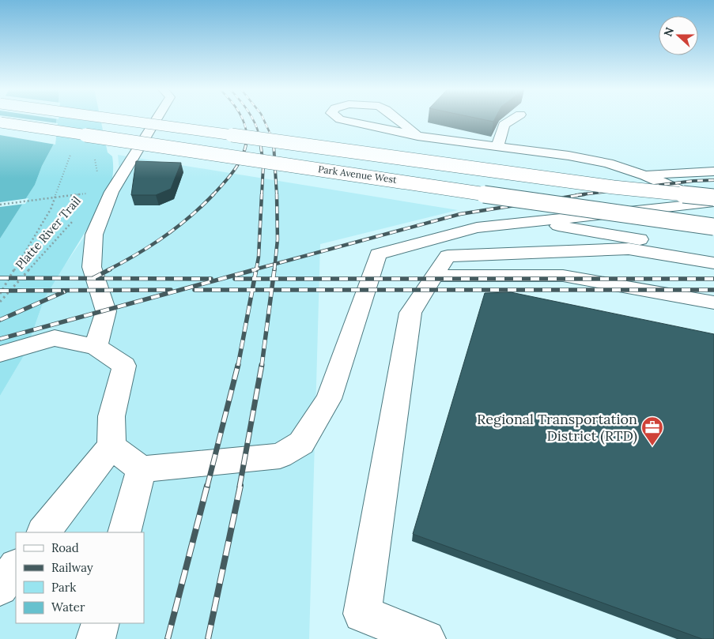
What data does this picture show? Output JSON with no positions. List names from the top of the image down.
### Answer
{
  "streets": {
    "main road": ["Park Avenue West"],
    "path": ["Platte River Trail"]
  },
  "places": {
    "office": ["Regional Transportation District (RTD)"]
  },
  "legend": [
    "Road",
    "Railway",
    "Park",
    "Water"
  ],
  "north": "left"
}
